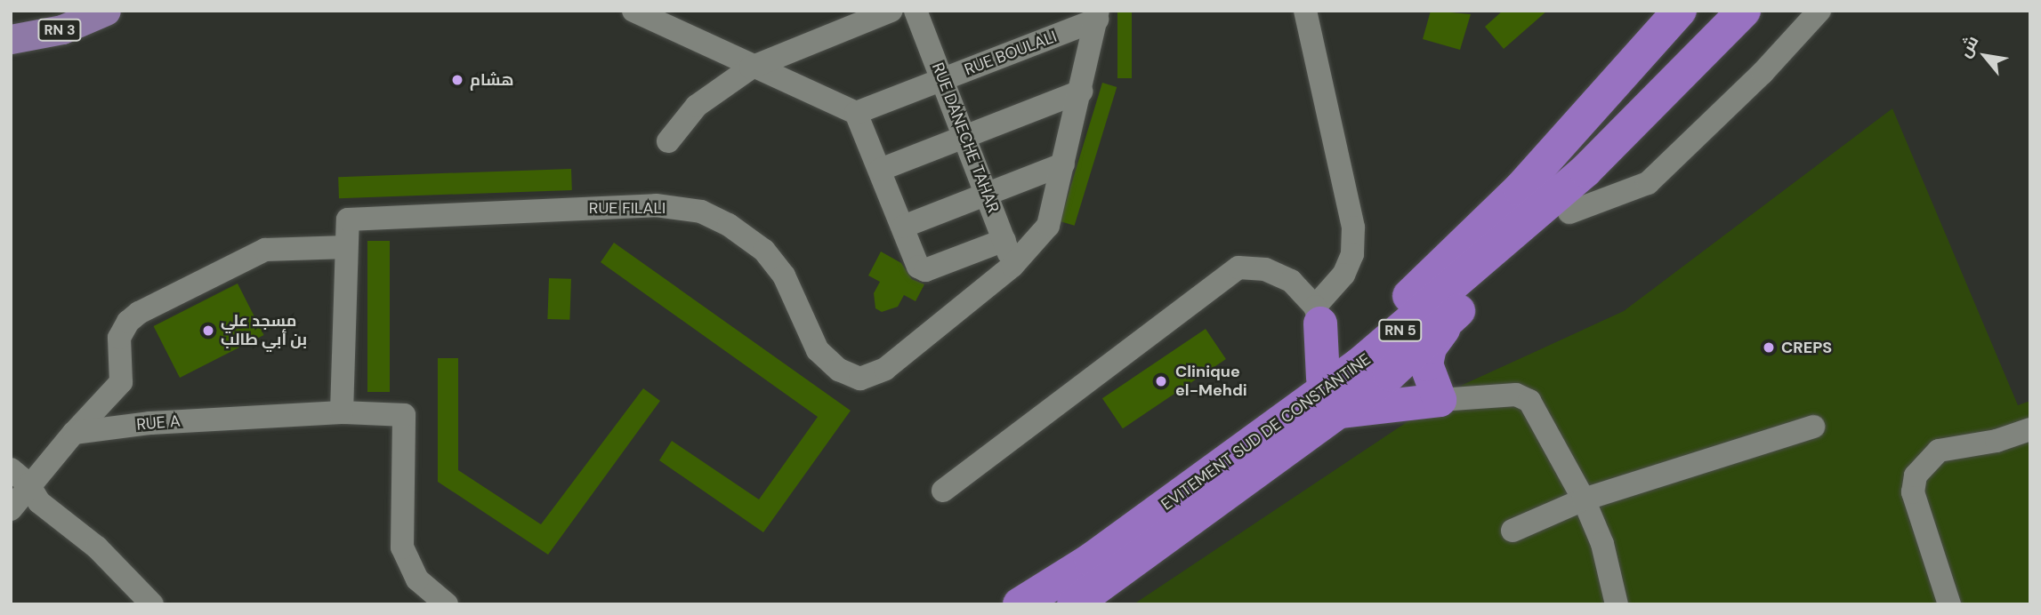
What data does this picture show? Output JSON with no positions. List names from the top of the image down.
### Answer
{
  "streets": {
    "highway": ["RN 5", "EVITEMENT SUD DE CONSTANTINE"],
    "main road": ["RN 3"],
    "street": [
      "RUE BOULALI",
      "RUE DANECHE TAHAR",
      "RUE FILALI",
      "RUE A"
    ]
  },
  "crossings": [
    ["RUE BOULALI", "RUE DANECHE TAHAR"],
    ["RUE BOULALI", "RUE FILALI"],
    ["RUE DANECHE TAHAR", "RUE FILALI"],
    ["RUE FILALI", "RUE A"]
  ],
  "places": [
    "هشام",
    "مسجد علي بن أبي طالب",
    "CREPS",
    "Clinique el-Mehdi"
  ],
  "north": "top left"
}
